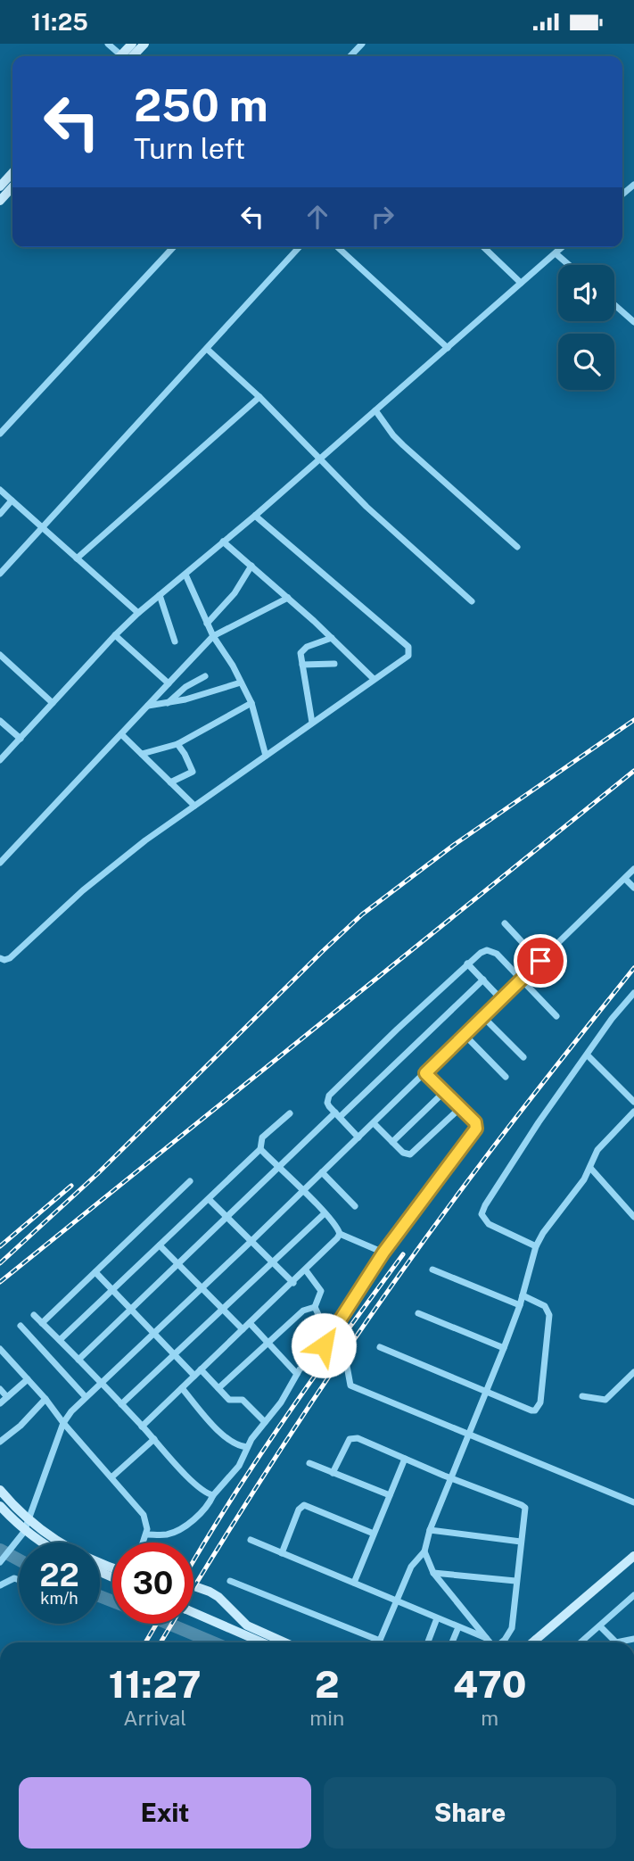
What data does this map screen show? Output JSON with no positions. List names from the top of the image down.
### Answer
{
  "page": {
    "status": "11:25",
    "turn": ["250 m", "Turn left"],
    "speed": "22 km/h",
    "limit": "30",
    "eta": [
      "11:27",
      "Arrival",
      "2",
      "min",
      "470",
      "m"
    ],
    "buttons": ["Exit", "Share"]
  }
}
